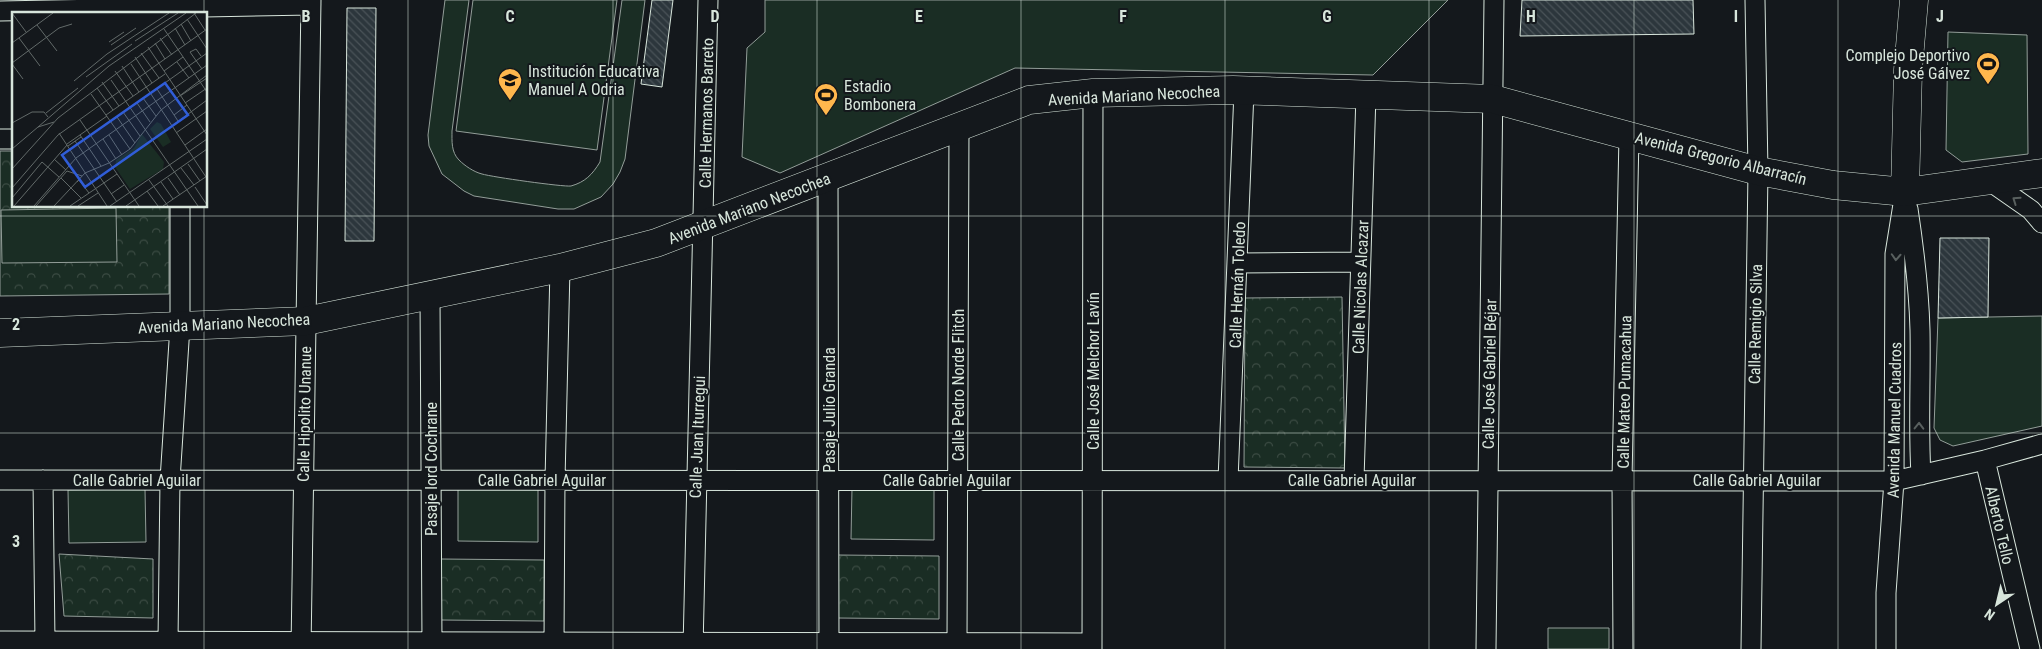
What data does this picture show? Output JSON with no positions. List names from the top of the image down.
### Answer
{
  "streets": {
    "street": [
      "Avenida Mariano Necochea",
      "Calle Hermanos Barreto",
      "Avenida Gregorio Albarracín",
      "Calle Hernán Toledo",
      "Calle Nicolas Alcazar",
      "Calle Remigio Silva",
      "Calle José Melchor Lavín",
      "Calle José Gabriel Béjar",
      "Calle Pedro Norde Flitch",
      "Calle Mateo Pumacahua",
      "Pasaje Julio Granda",
      "Calle Hipolito Unanue",
      "Avenida Manuel Cuadros",
      "Calle Juan Iturregui",
      "Pasaje lord Cochrane",
      "Calle Gabriel Aguilar",
      "Alberto Tello"
    ]
  },
  "crossings": [
    ["Avenida Mariano Necochea", "Calle Hermanos Barreto"],
    ["Avenida Mariano Necochea", "Avenida Gregorio Albarracín"],
    ["Avenida Mariano Necochea", "Calle Hernán Toledo"],
    ["Avenida Mariano Necochea", "Calle Nicolas Alcazar"],
    ["Avenida Mariano Necochea", "Calle José Melchor Lavín"],
    ["Avenida Mariano Necochea", "Calle José Gabriel Béjar"],
    ["Avenida Mariano Necochea", "Calle Pedro Norde Flitch"],
    ["Avenida Mariano Necochea", "Pasaje Julio Granda"],
    ["Avenida Mariano Necochea", "Calle Hipolito Unanue"],
    ["Avenida Mariano Necochea", "Calle Juan Iturregui"],
    ["Avenida Mariano Necochea", "Pasaje lord Cochrane"],
    ["Calle Hermanos Barreto", "Calle Juan Iturregui"],
    ["Avenida Gregorio Albarracín", "Calle Remigio Silva"],
    ["Avenida Gregorio Albarracín", "Calle José Gabriel Béjar"],
    ["Avenida Gregorio Albarracín", "Calle Mateo Pumacahua"],
    ["Avenida Gregorio Albarracín", "Avenida Manuel Cuadros"],
    ["Calle Hernán Toledo", "Calle Gabriel Aguilar"],
    ["Calle Nicolas Alcazar", "Calle Gabriel Aguilar"],
    ["Calle Remigio Silva", "Calle Gabriel Aguilar"],
    ["Calle José Melchor Lavín", "Calle Gabriel Aguilar"],
    ["Calle José Gabriel Béjar", "Calle Gabriel Aguilar"],
    ["Calle Pedro Norde Flitch", "Calle Gabriel Aguilar"],
    ["Calle Mateo Pumacahua", "Calle Gabriel Aguilar"],
    ["Pasaje Julio Granda", "Calle Gabriel Aguilar"],
    ["Calle Hipolito Unanue", "Calle Gabriel Aguilar"],
    ["Avenida Manuel Cuadros", "Calle Gabriel Aguilar"],
    ["Calle Juan Iturregui", "Calle Gabriel Aguilar"],
    ["Pasaje lord Cochrane", "Calle Gabriel Aguilar"],
    ["Calle Gabriel Aguilar", "Alberto Tello"]
  ],
  "places": {
    "sports": ["Complejo Deportivo José Gálvez", "Estadio Bombonera"],
    "school or university": ["Institución Educativa Manuel A Odria"]
  },
  "north": "bottom left",
  "grid": {
    "columns": [
      "B",
      "C",
      "D",
      "E",
      "F",
      "G",
      "H",
      "I",
      "J"
    ],
    "rows": ["2", "3"]
  }
}
